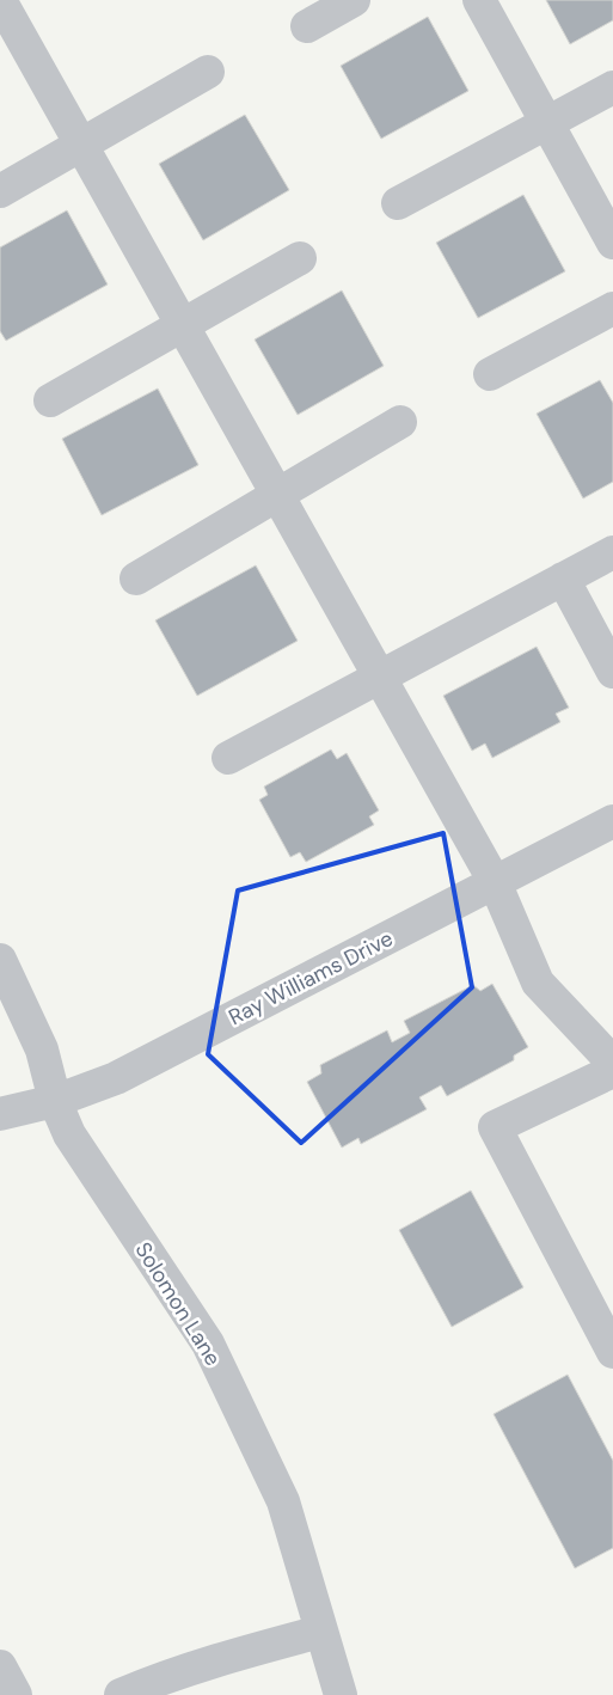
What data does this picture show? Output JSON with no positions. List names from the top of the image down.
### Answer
{
  "streets": {
    "street": ["Ray Williams Drive", "Solomon Lane"]
  },
  "crossings": [
    ["Ray Williams Drive", "Solomon Lane"]
  ]
}
